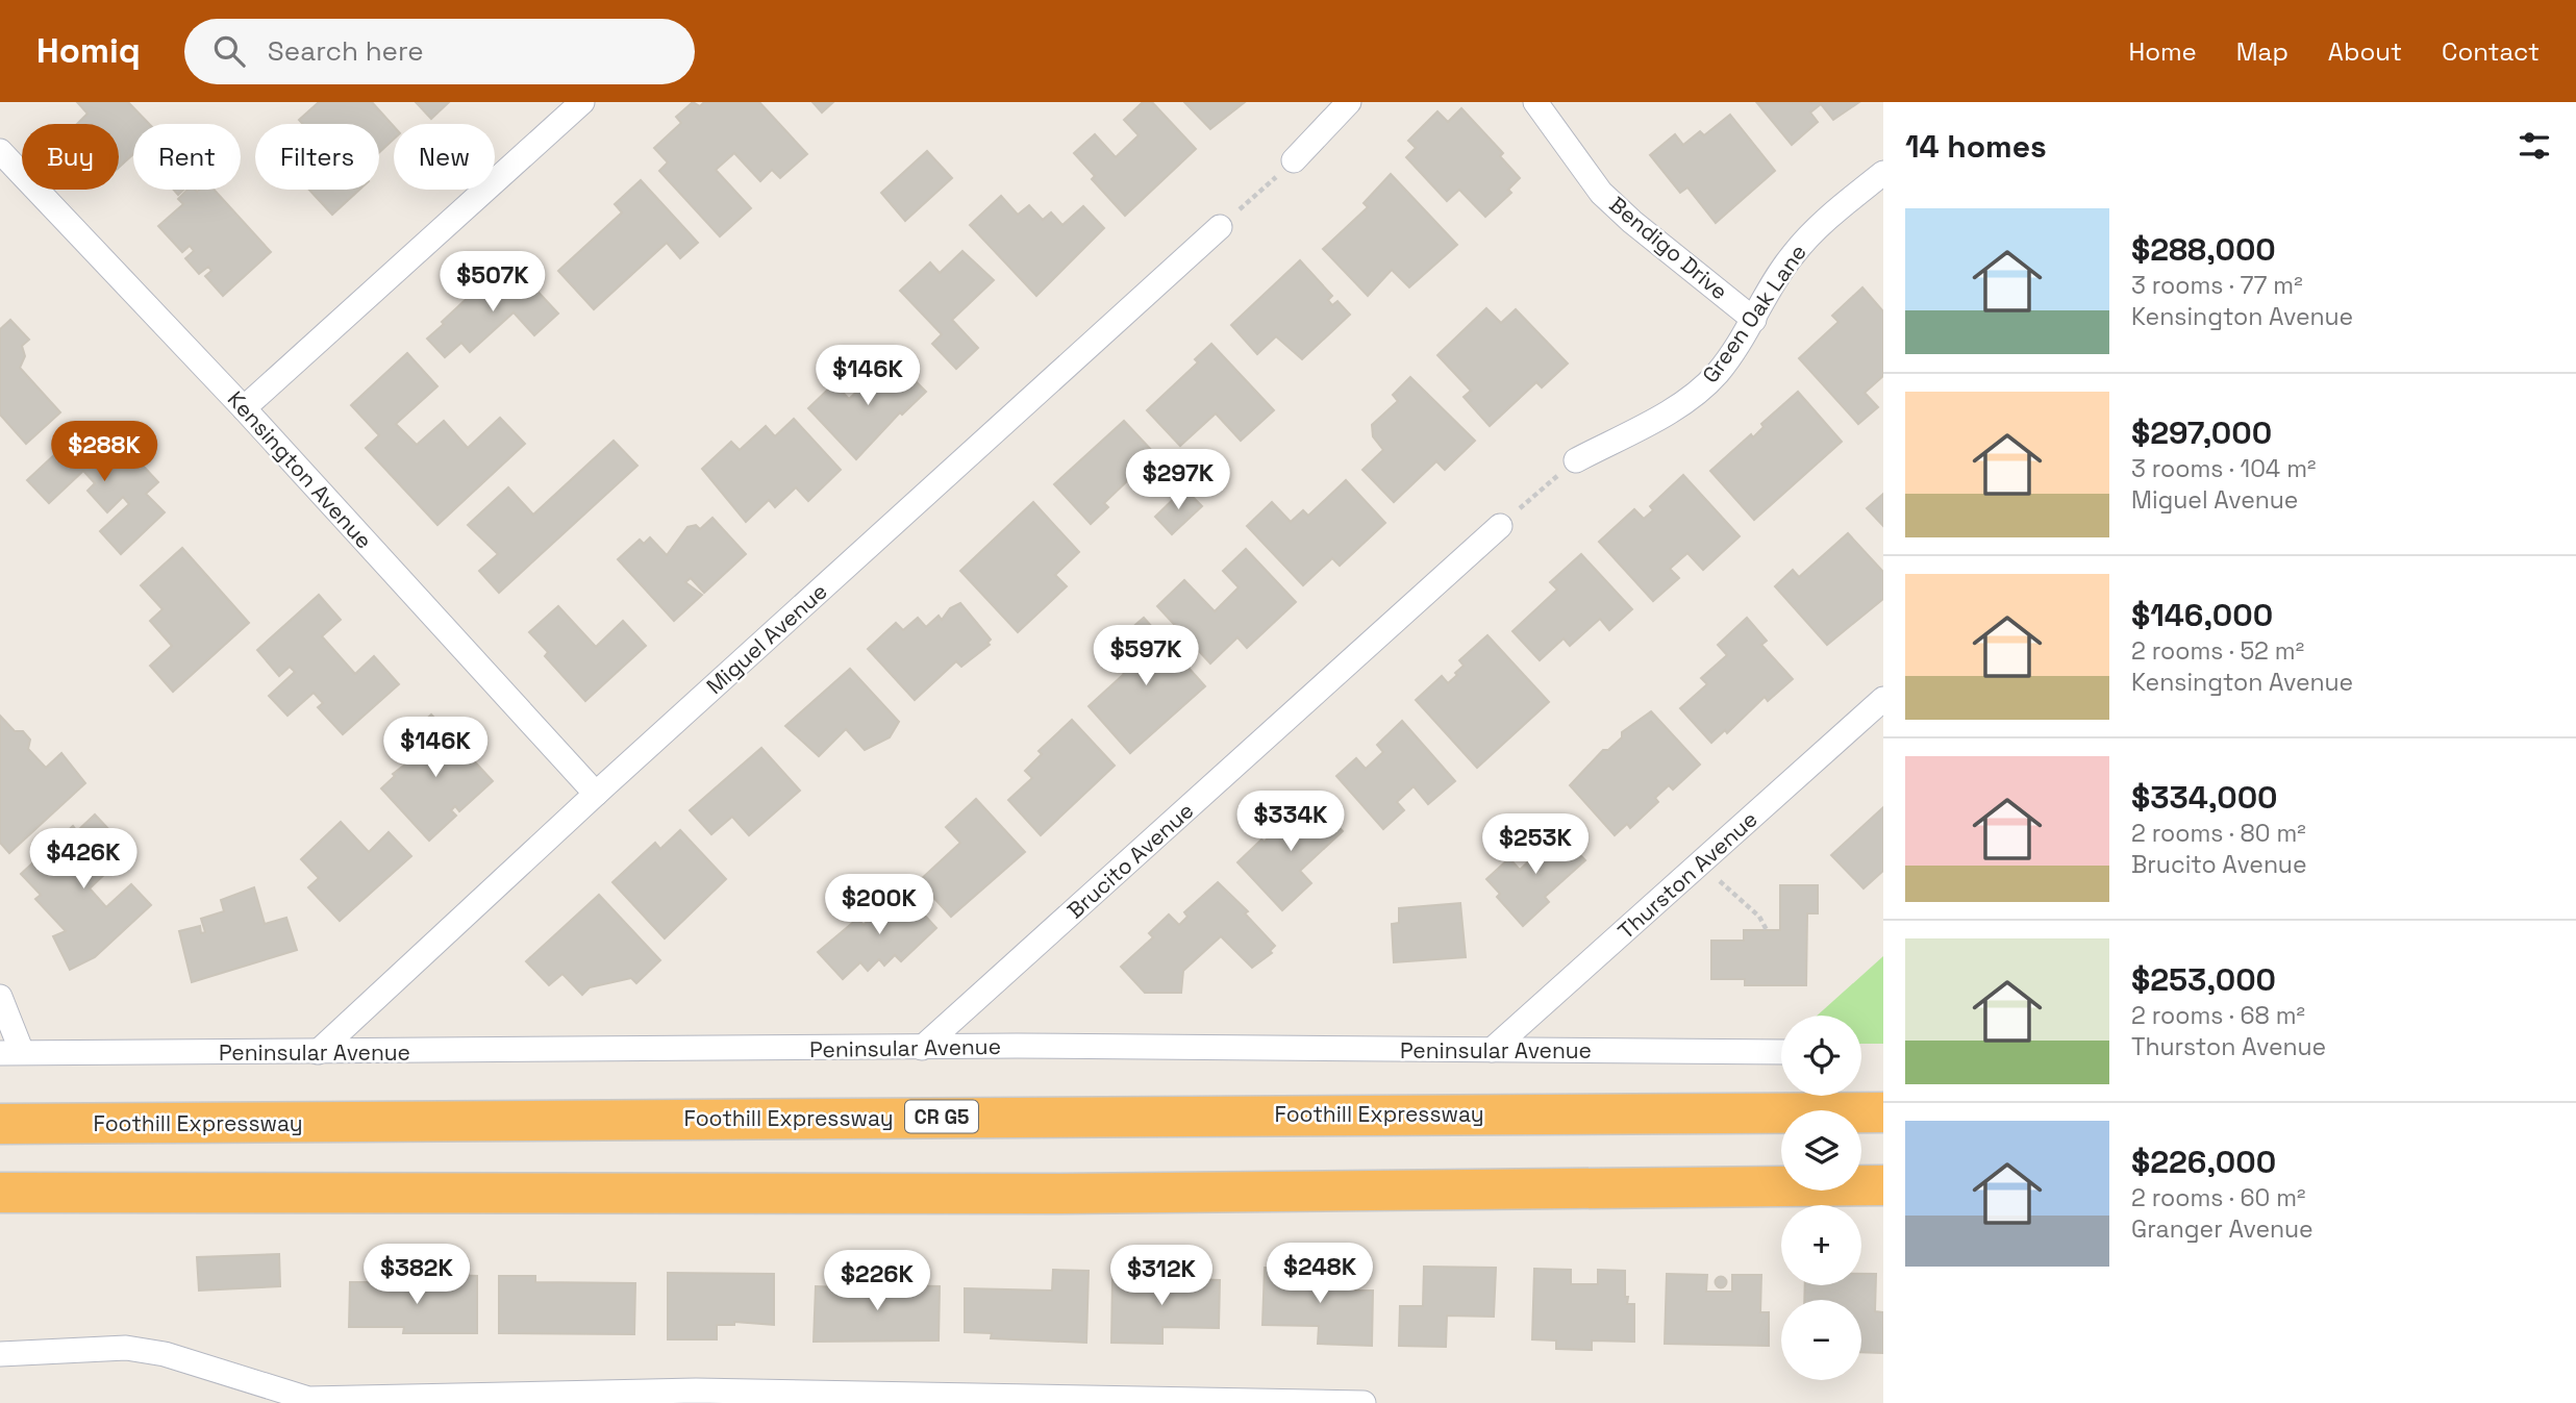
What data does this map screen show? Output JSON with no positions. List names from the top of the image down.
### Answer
{
  "streets": {
    "highway": ["Foothill Expressway", "CR G5"],
    "street": [
      "Bendigo Drive",
      "Green Oak Lane",
      "Kensington Avenue",
      "Miguel Avenue",
      "Brucito Avenue",
      "Thurston Avenue",
      "Peninsular Avenue"
    ]
  },
  "crossings": [
    ["Bendigo Drive", "Green Oak Lane"],
    ["Kensington Avenue", "Miguel Avenue"],
    ["Miguel Avenue", "Peninsular Avenue"],
    ["Brucito Avenue", "Peninsular Avenue"],
    ["Thurston Avenue", "Peninsular Avenue"]
  ],
  "page": {
    "header": "Homiq",
    "search": "Search here",
    "nav": [
      "Home",
      "Map",
      "About",
      "Contact"
    ],
    "heading": "14 homes",
    "chip": [
      "Buy",
      "Rent",
      "Filters",
      "New"
    ],
    "list": [
      {
        "name": "$288,000",
        "note": "3 rooms · 77 m² · Kensington Avenue"
      },
      {
        "name": "$297,000",
        "note": "3 rooms · 104 m² · Miguel Avenue"
      },
      {
        "name": "$146,000",
        "note": "2 rooms · 52 m² · Kensington Avenue"
      },
      {
        "name": "$334,000",
        "note": "2 rooms · 80 m² · Brucito Avenue"
      },
      {
        "name": "$253,000",
        "note": "2 rooms · 68 m² · Thurston Avenue"
      },
      {
        "name": "$226,000",
        "note": "2 rooms · 60 m² · Granger Avenue"
      }
    ],
    "price": [
      "$507K",
      "$146K",
      "$288K",
      "$297K",
      "$597K",
      "$146K",
      "$334K",
      "$253K",
      "$426K",
      "$200K",
      "$248K",
      "$382K",
      "$312K",
      "$226K"
    ],
    "map_buttons": ["+", "−"]
  }
}
